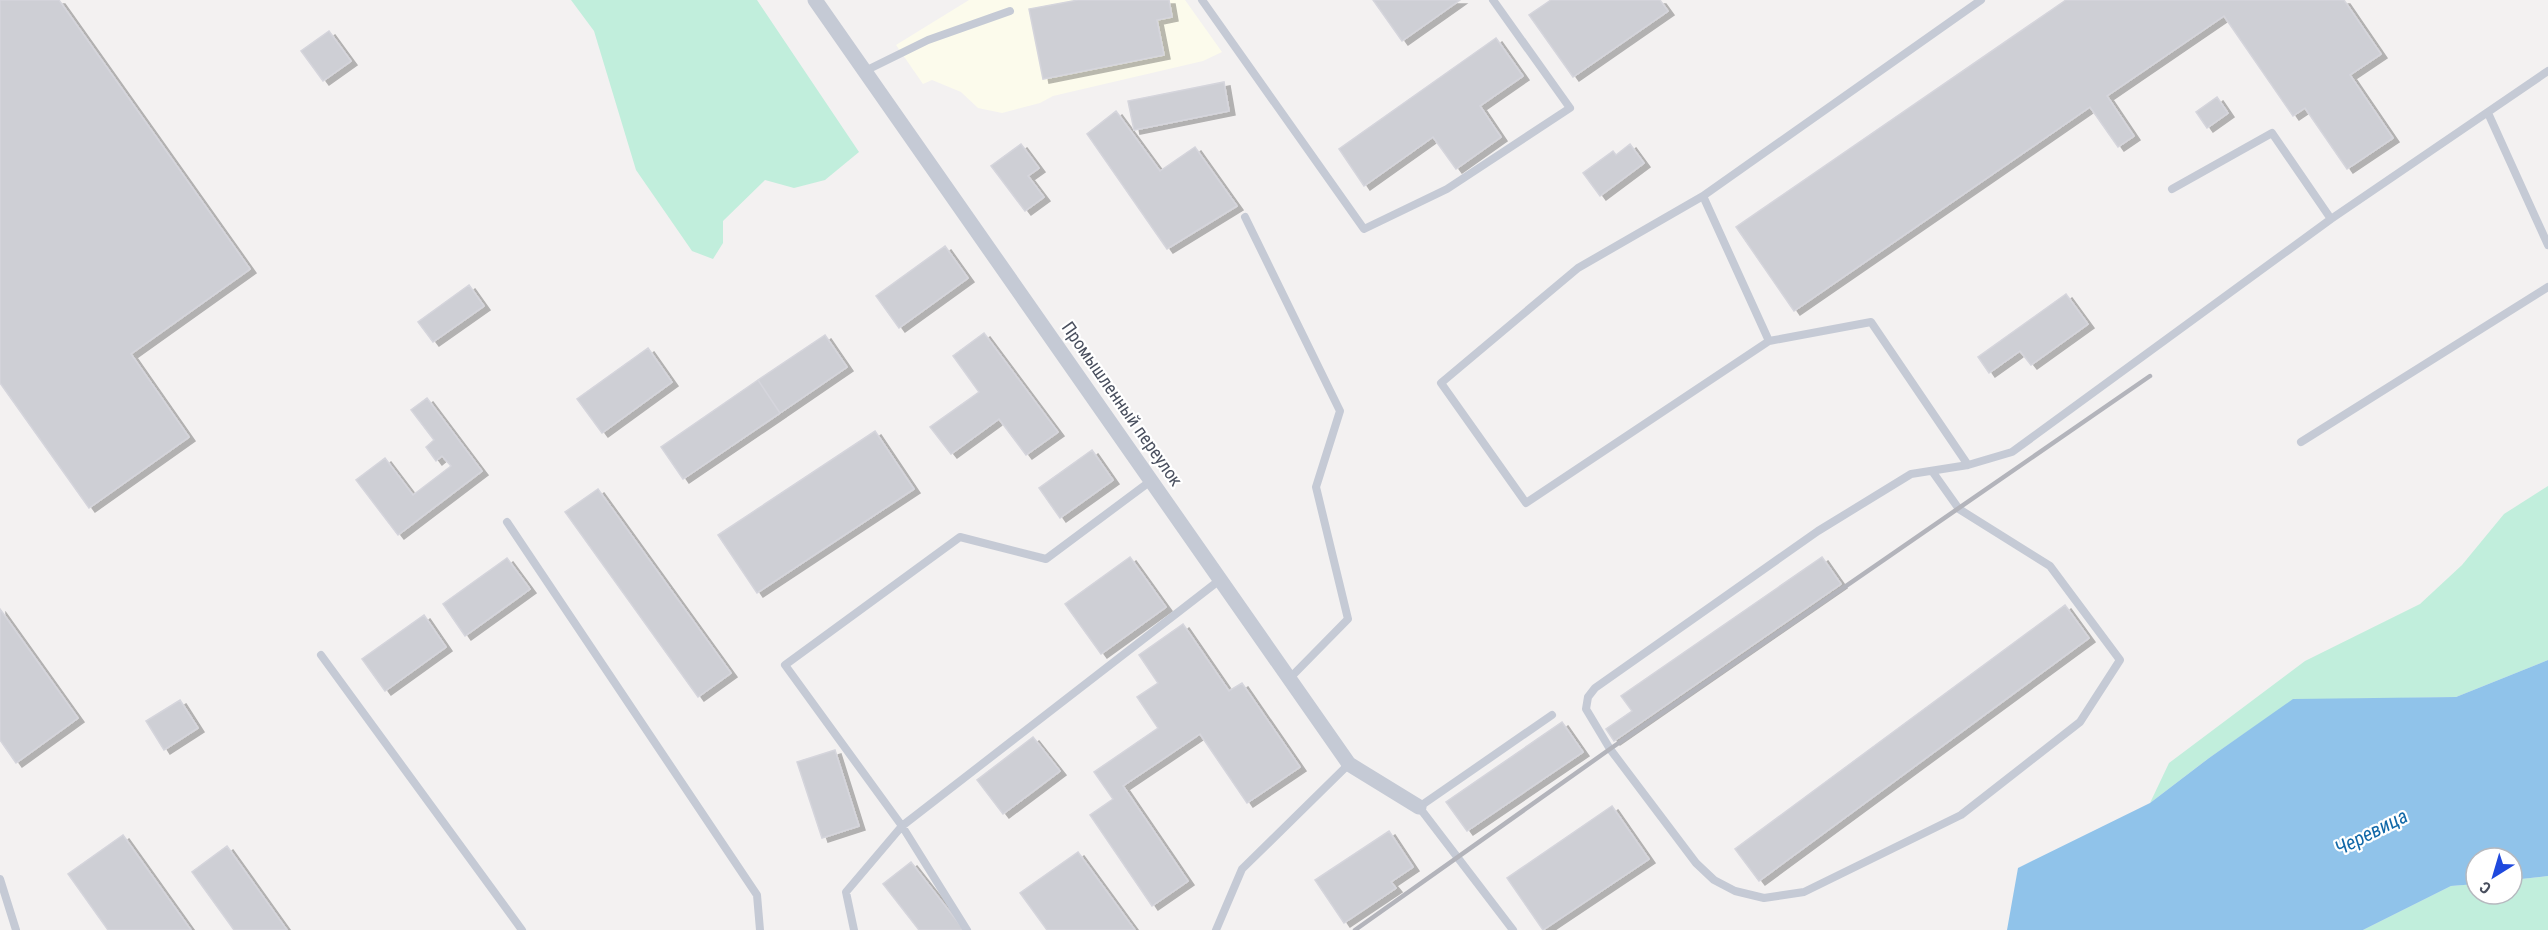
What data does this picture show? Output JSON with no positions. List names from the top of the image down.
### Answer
{
  "streets": {
    "street": ["Промышленный переулок"]
  },
  "water": ["Черевица"],
  "north": "bottom left"
}
